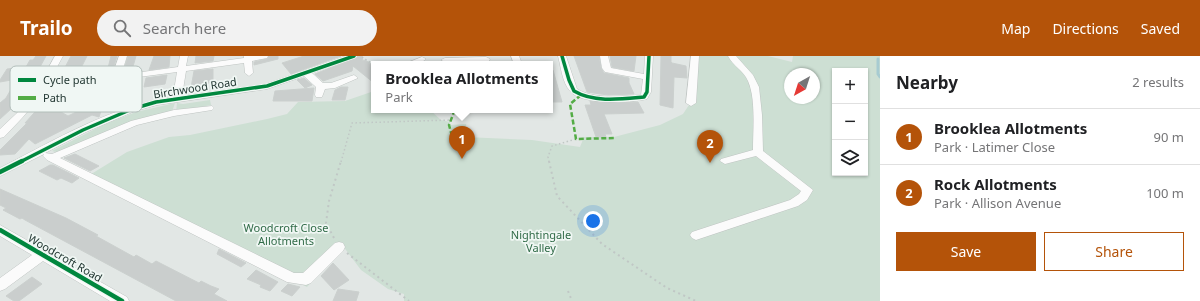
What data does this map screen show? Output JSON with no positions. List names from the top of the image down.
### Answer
{
  "streets": {
    "street": ["Birchwood Road", "Woodcroft Road"]
  },
  "parks": ["Woodcroft Close Allotments", "Nightingale Valley"],
  "legend": ["Cycle path", "Path"],
  "north": "bottom left",
  "page": {
    "header": "Trailo",
    "search": "Search here",
    "nav": ["Map", "Directions", "Saved"],
    "heading": ["Nearby", "2 results"],
    "popup": ["Brooklea Allotments", "Park"],
    "map_buttons": ["+", "−"],
    "list": [
      {
        "mark": "1",
        "name": "Brooklea Allotments",
        "note": "Park · Latimer Close",
        "value": "90 m"
      },
      {
        "mark": "2",
        "name": "Rock Allotments",
        "note": "Park · Allison Avenue",
        "value": "100 m"
      }
    ],
    "pins": ["1", "2"],
    "buttons": ["Save", "Share"]
  }
}
